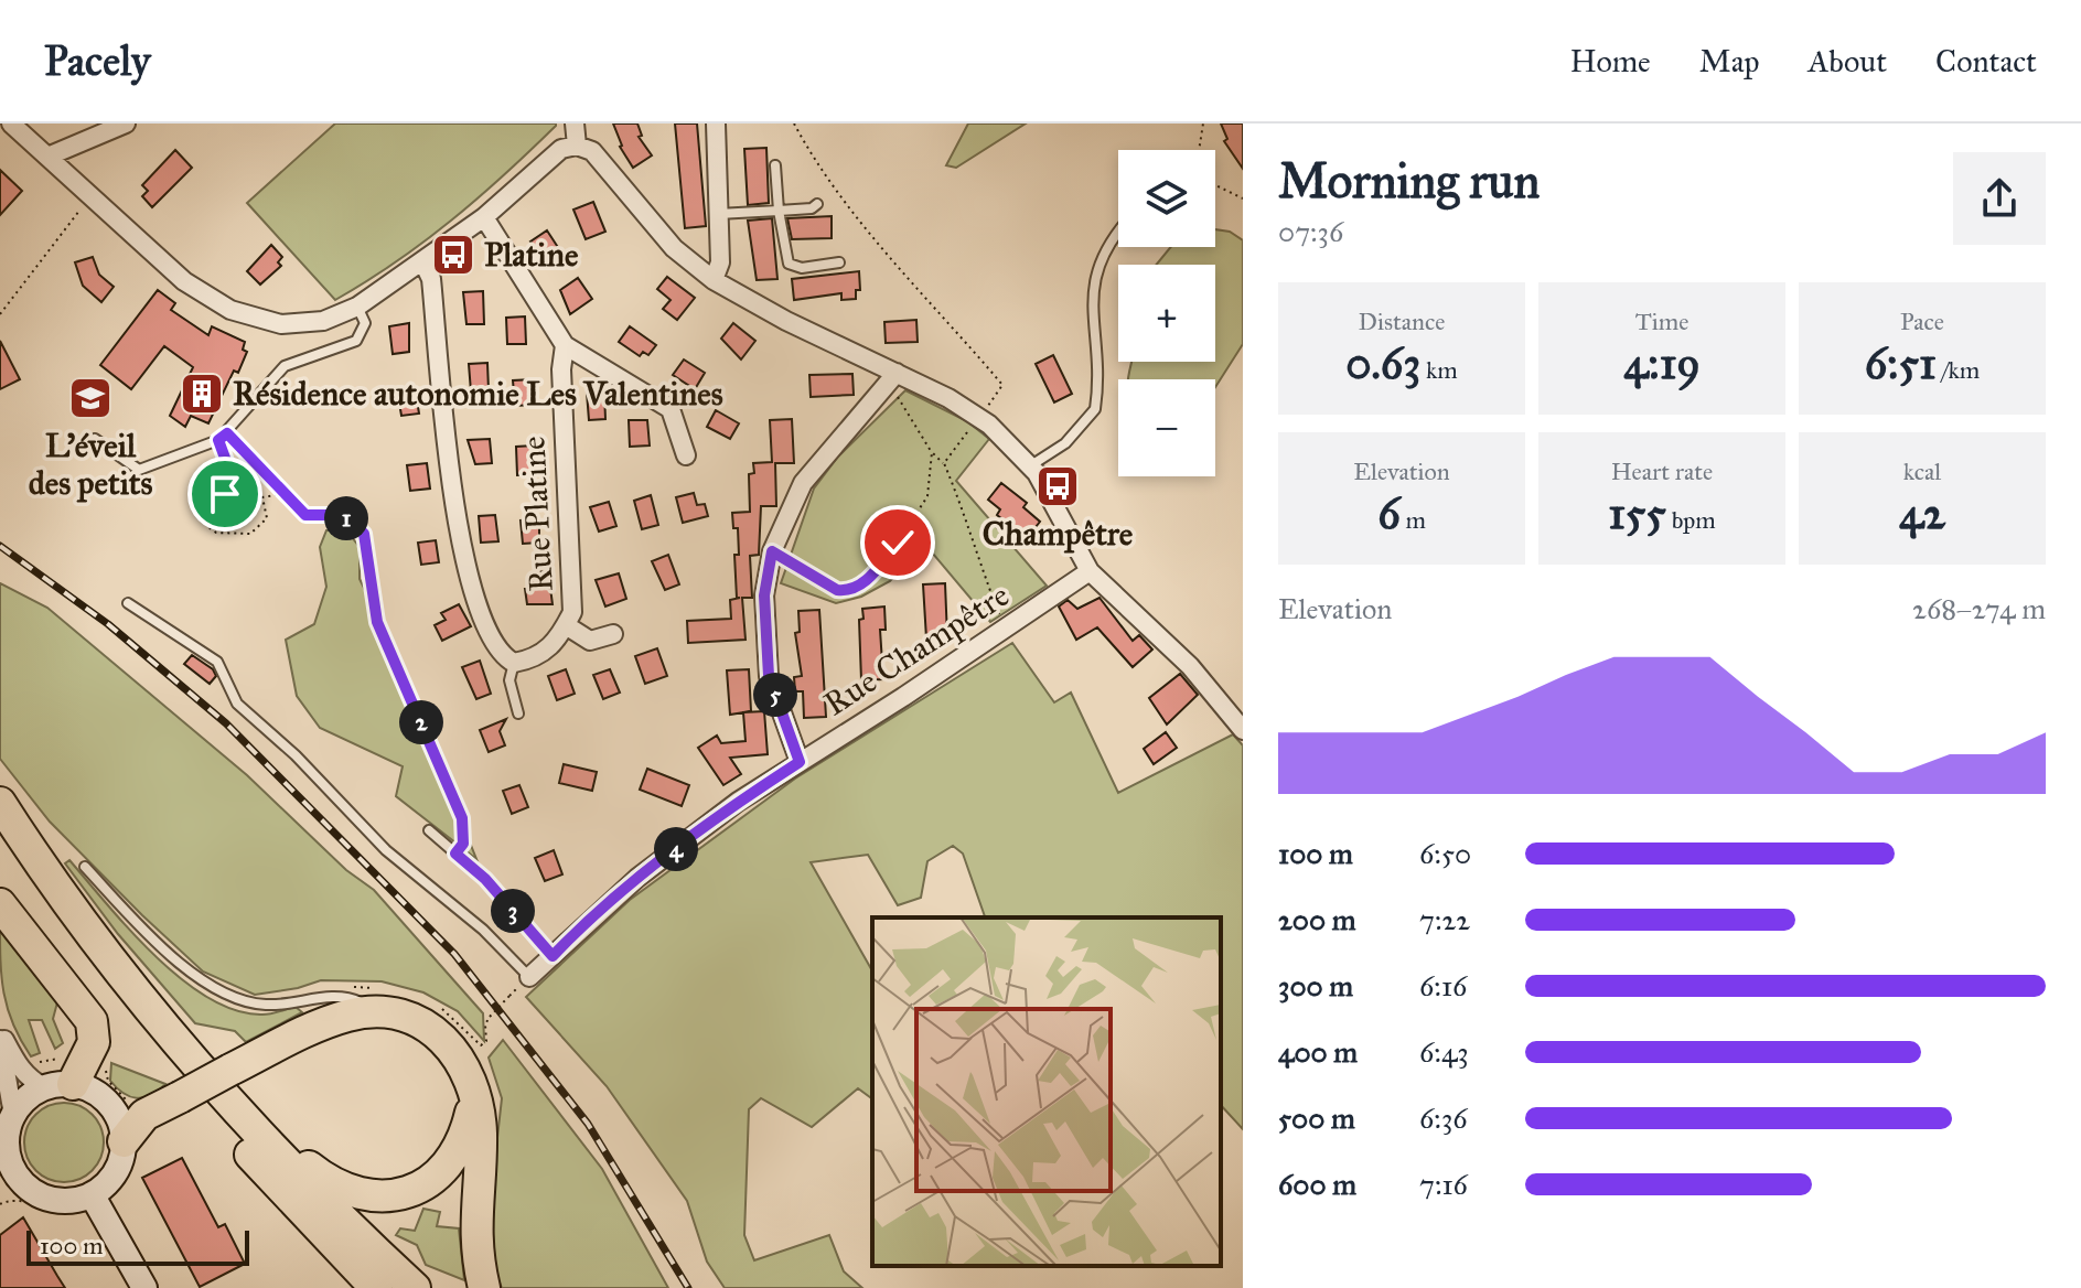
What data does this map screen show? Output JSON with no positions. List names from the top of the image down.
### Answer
{
  "streets": {
    "street": ["Rue Platine", "Rue Champêtre"]
  },
  "places": {
    "bus stop": ["Platine", "Champêtre"],
    "building": ["Résidence autonomie Les Valentines"],
    "school or university": ["L'éveil des petits"]
  },
  "scale_bar": "100 m",
  "page": {
    "header": "Pacely",
    "nav": [
      "Home",
      "Map",
      "About",
      "Contact"
    ],
    "heading": ["Morning run", "07:36"],
    "map_buttons": ["+", "−"],
    "stats": [
      ["Distance", "0.63 km"],
      ["Time", "4:19"],
      ["Pace", "6:51 /km"],
      ["Elevation", "6 m"],
      ["Heart rate", "155 bpm"],
      ["kcal", "42"]
    ],
    "pins": [
      "1",
      "5",
      "2",
      "4",
      "3"
    ],
    "chart": ["Elevation", "268–274 m"],
    "list": [
      {
        "name": "100 m",
        "note": "6:50"
      },
      {
        "name": "200 m",
        "note": "7:22"
      },
      {
        "name": "300 m",
        "note": "6:16"
      },
      {
        "name": "400 m",
        "note": "6:43"
      },
      {
        "name": "500 m",
        "note": "6:36"
      },
      {
        "name": "600 m",
        "note": "7:16"
      }
    ],
    "scale": "100 m"
  }
}
